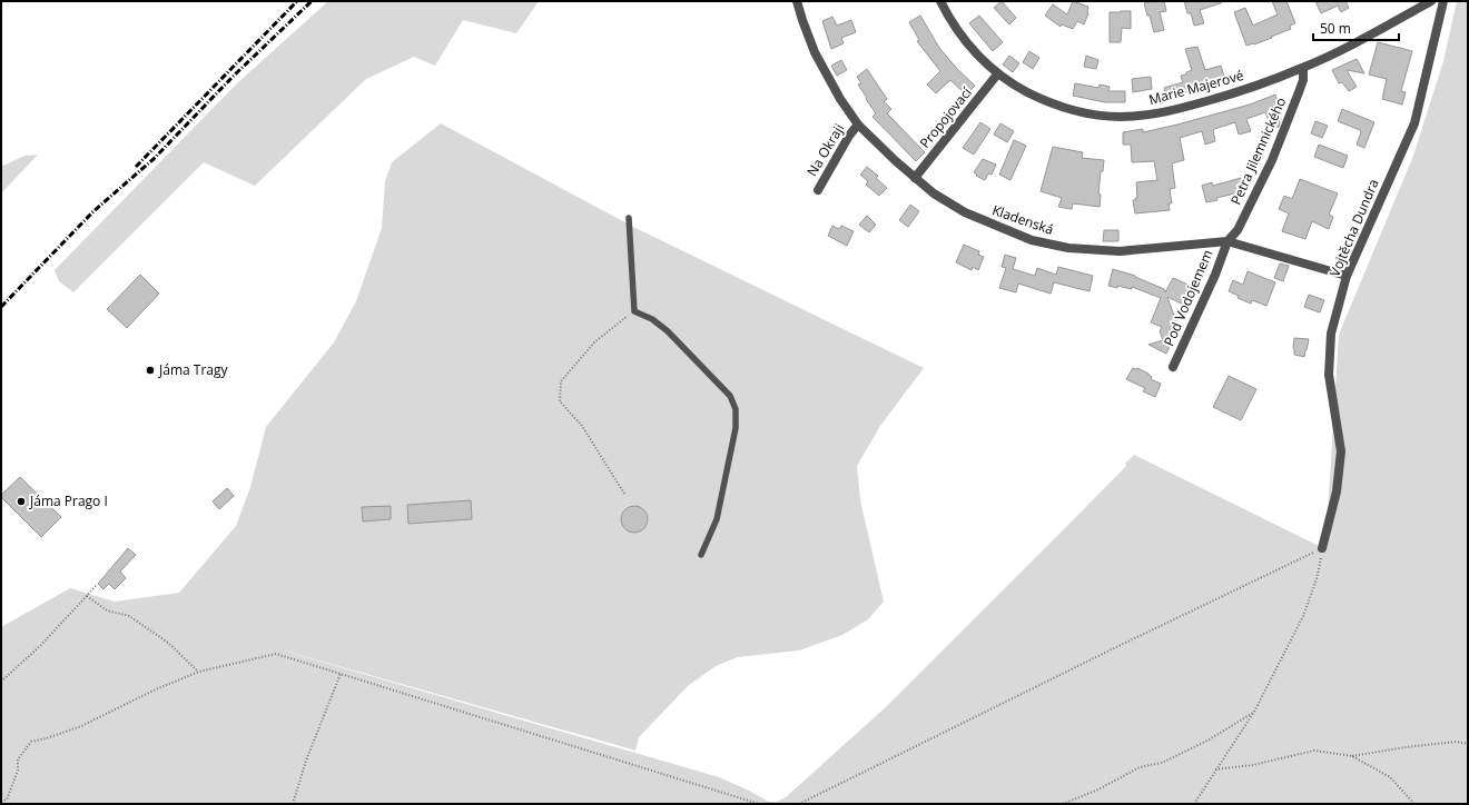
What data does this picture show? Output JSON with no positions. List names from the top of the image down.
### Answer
{
  "streets": {
    "street": [
      "Marie Majerové",
      "Propojovací",
      "Na Okraji",
      "Petra Jilemnického",
      "Kladenská",
      "Vojtěcha Dundra",
      "Pod Vodojemem"
    ]
  },
  "crossings": [
    ["Marie Majerové", "Propojovací"],
    ["Marie Majerové", "Petra Jilemnického"],
    ["Propojovací", "Kladenská"],
    ["Na Okraji", "Kladenská"],
    ["Petra Jilemnického", "Kladenská"],
    ["Petra Jilemnického", "Pod Vodojemem"],
    ["Kladenská", "Vojtěcha Dundra"],
    ["Kladenská", "Pod Vodojemem"]
  ],
  "places": ["Jáma Tragy", "Jáma Prago I"],
  "scale_bar": "50 m"
}
